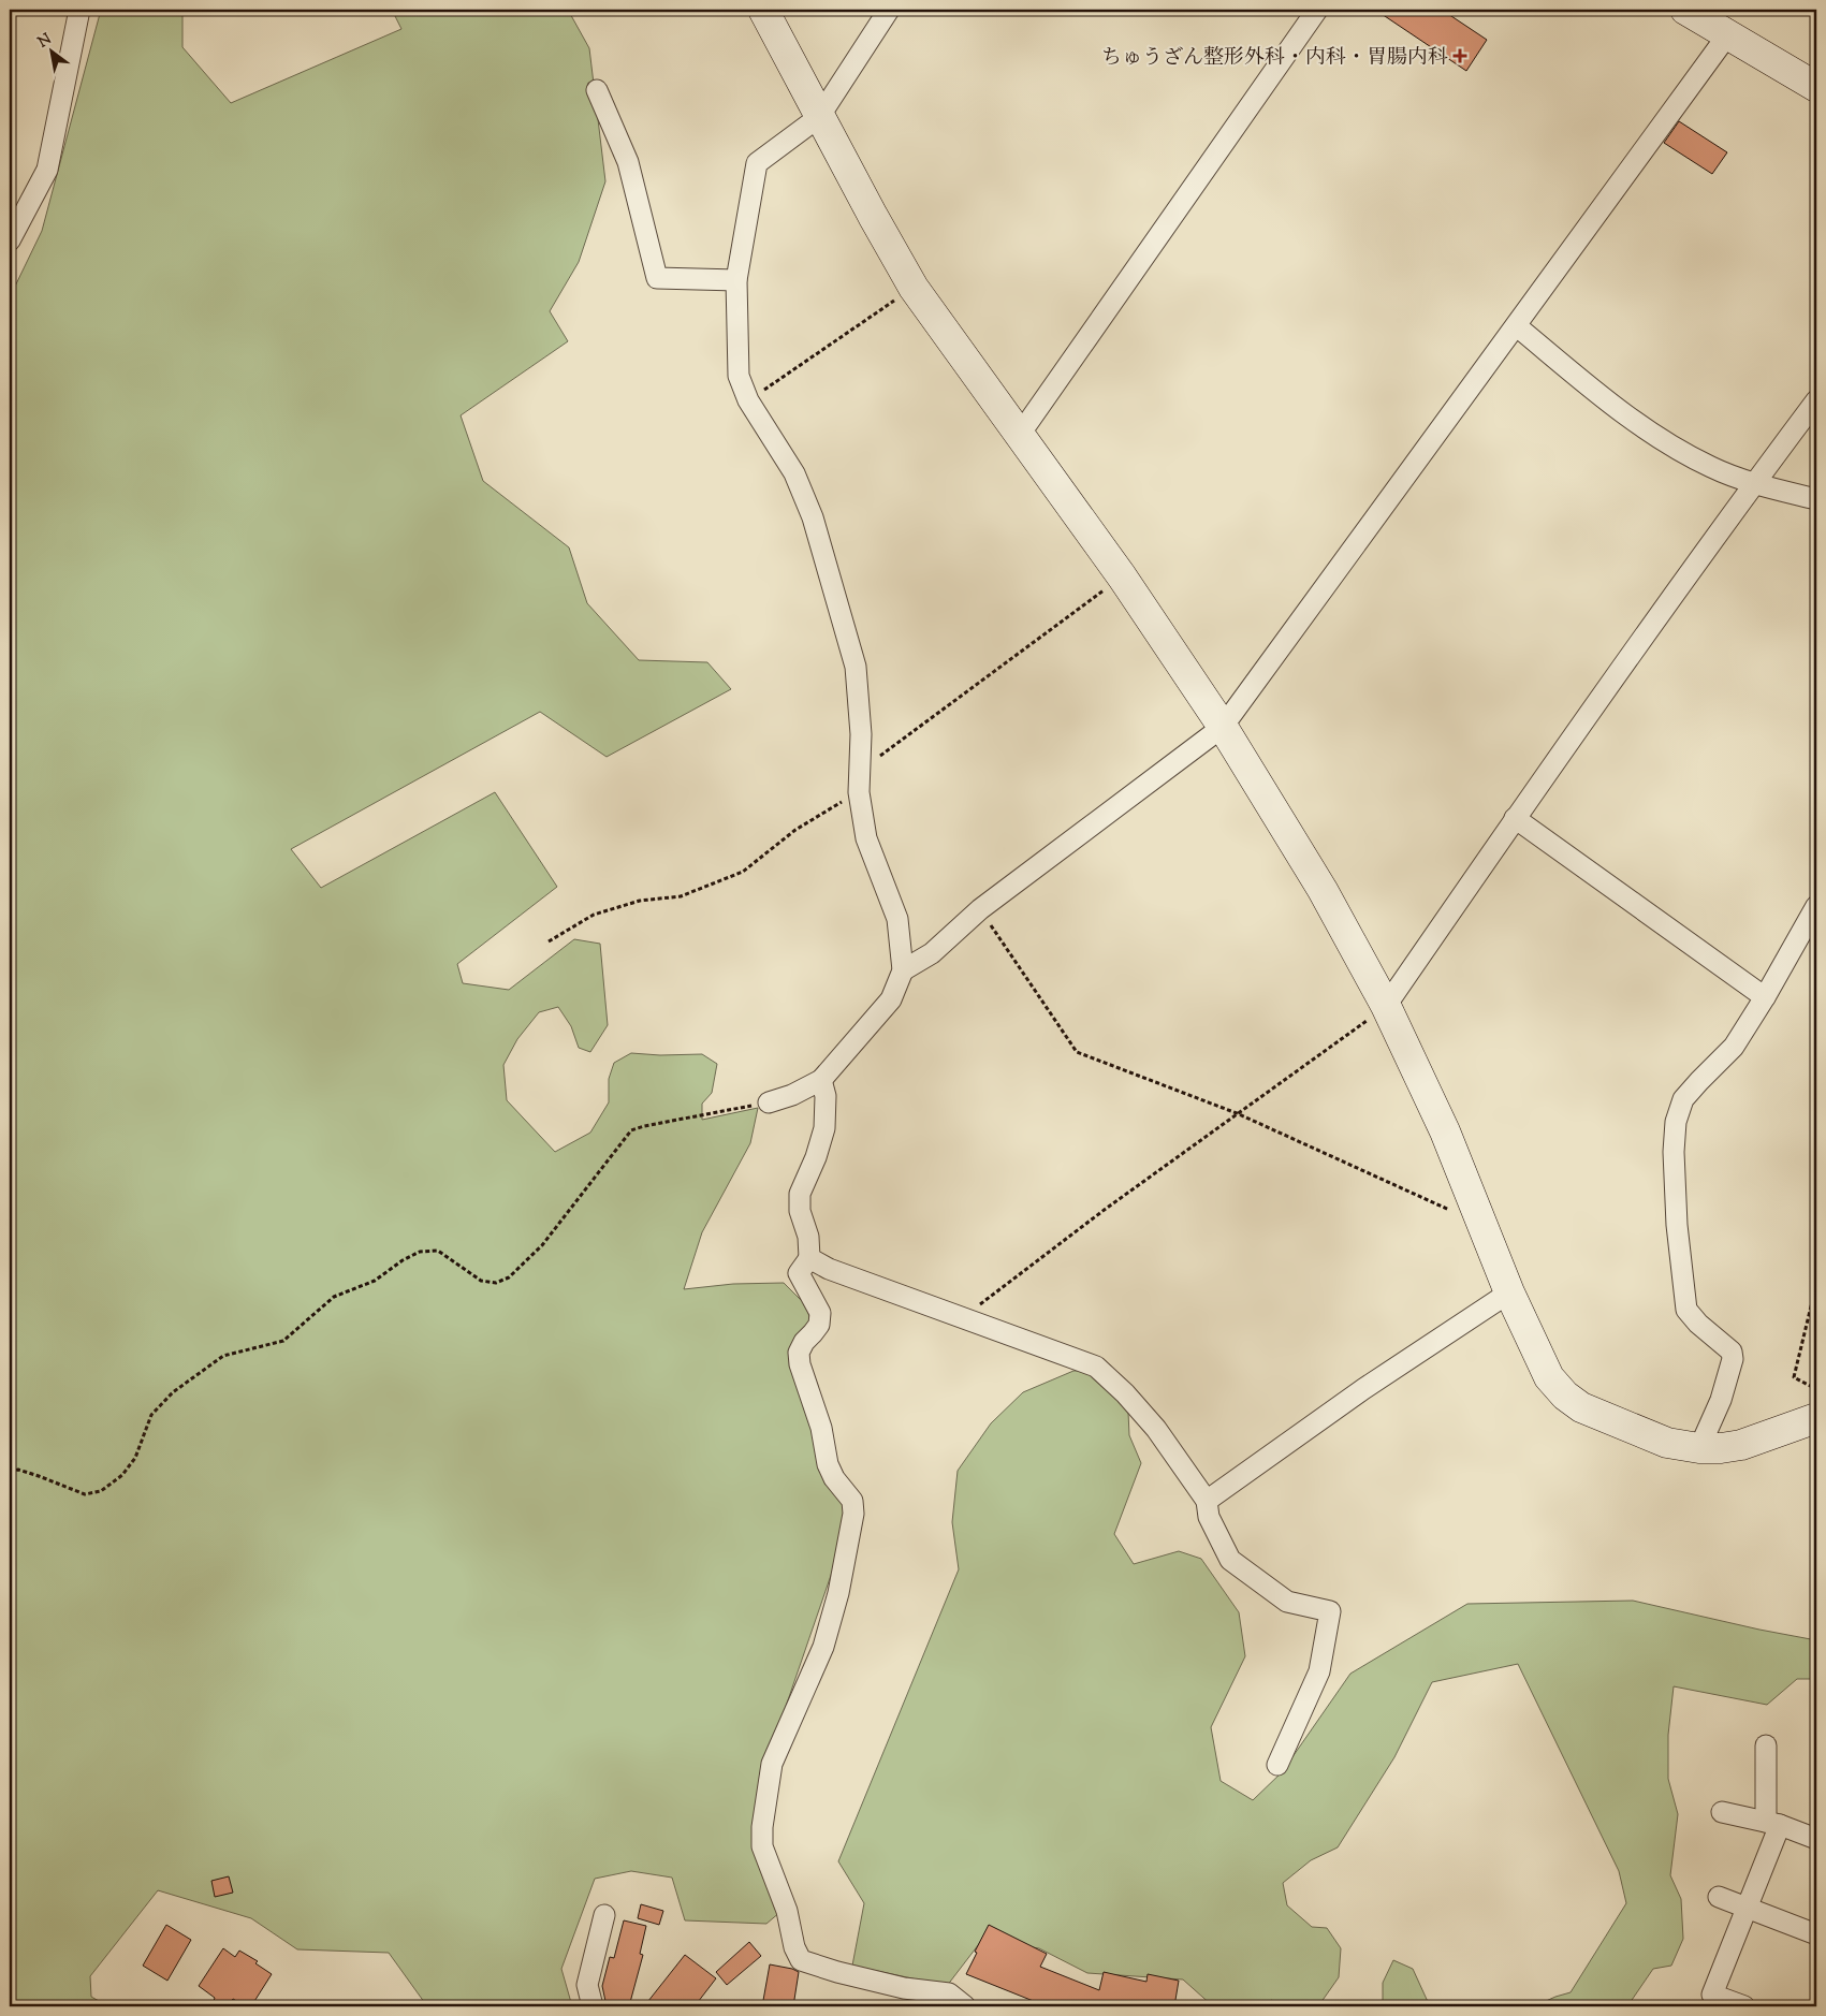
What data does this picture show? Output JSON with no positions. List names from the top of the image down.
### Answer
{
  "places": {
    "health": ["ちゅうざん整形外科・内科・胃腸内科"]
  },
  "north": "top left"
}
